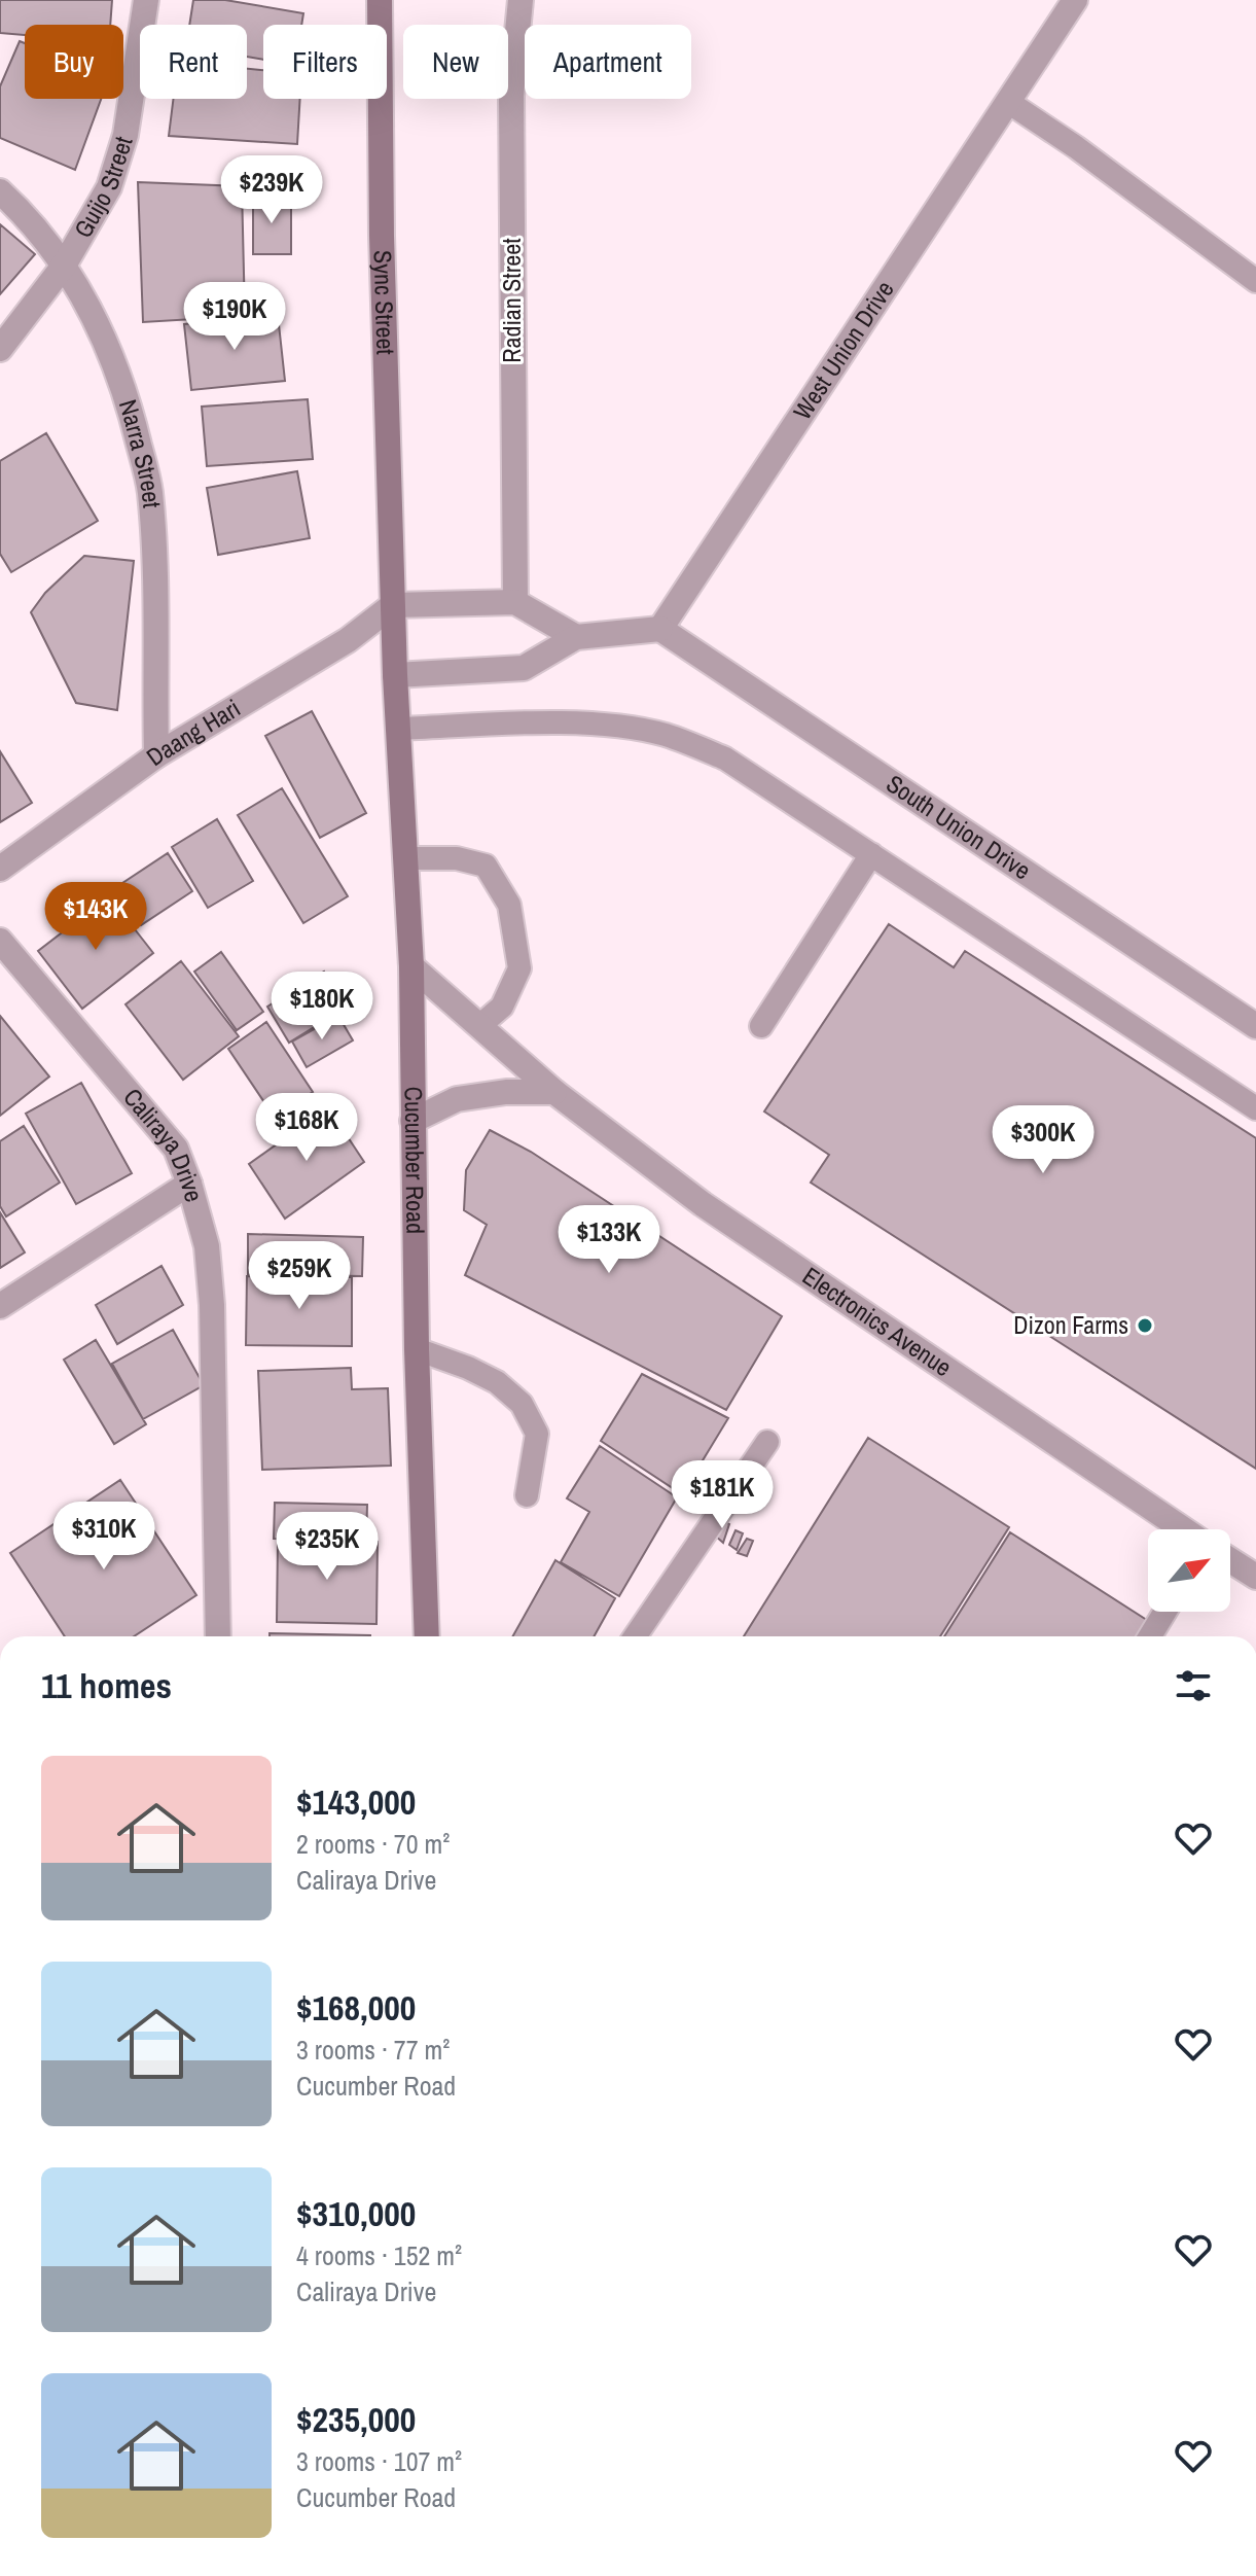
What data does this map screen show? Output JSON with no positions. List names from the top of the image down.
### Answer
{
  "streets": {
    "main road": ["Sync Street", "Cucumber Road"],
    "street": [
      "Guijo Street",
      "Radian Street",
      "West Union Drive",
      "Narra Street",
      "Daang Hari",
      "South Union Drive",
      "Caliraya Drive",
      "Electronics Avenue"
    ]
  },
  "crossings": [
    ["Guijo Street", "Narra Street"],
    ["Sync Street", "Daang Hari"],
    ["Sync Street", "Cucumber Road"],
    ["West Union Drive", "South Union Drive"],
    ["Narra Street", "Daang Hari"],
    ["Cucumber Road", "Electronics Avenue"]
  ],
  "places": ["Dizon Farms"],
  "north": "top right",
  "page": {
    "chip": [
      "Buy",
      "Rent",
      "Filters",
      "New",
      "Apartment"
    ],
    "price": [
      "$239K",
      "$190K",
      "$143K",
      "$180K",
      "$168K",
      "$300K",
      "$133K",
      "$259K",
      "$181K",
      "$310K",
      "$235K"
    ],
    "heading": "11 homes",
    "list": [
      {
        "name": "$143,000",
        "note": "2 rooms · 70 m² · Caliraya Drive"
      },
      {
        "name": "$168,000",
        "note": "3 rooms · 77 m² · Cucumber Road"
      },
      {
        "name": "$310,000",
        "note": "4 rooms · 152 m² · Caliraya Drive"
      },
      {
        "name": "$235,000",
        "note": "3 rooms · 107 m² · Cucumber Road"
      }
    ]
  }
}
